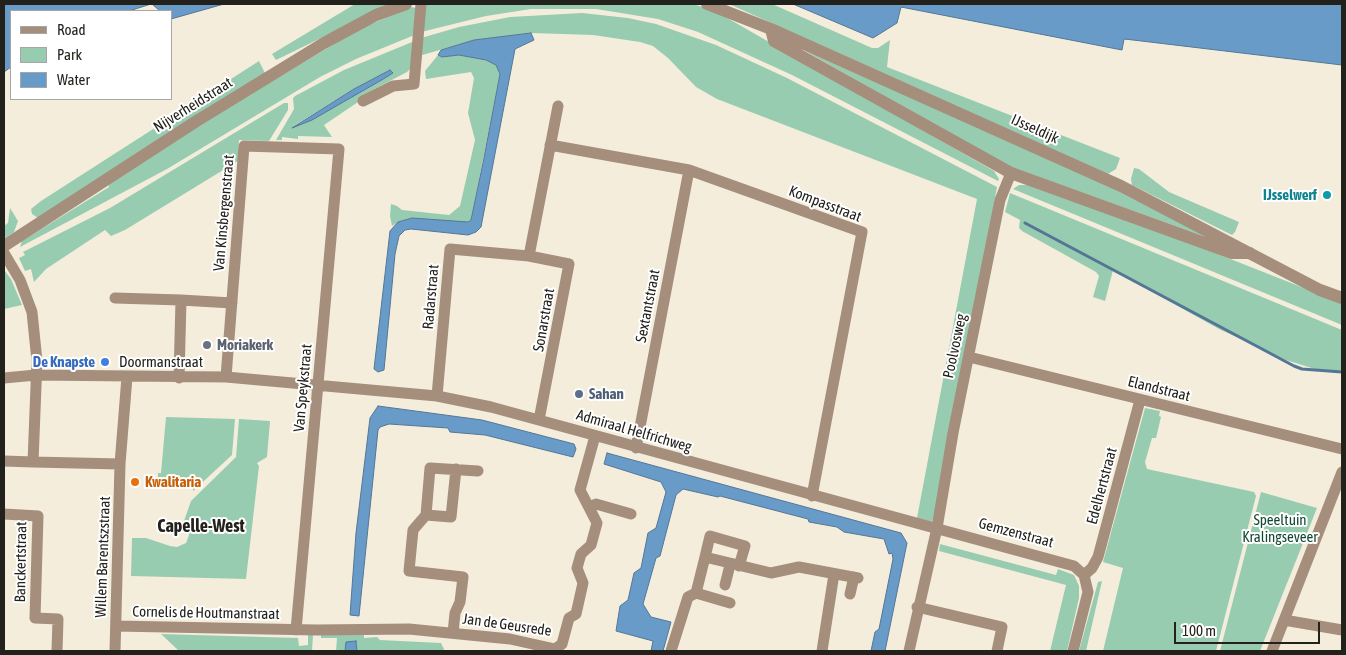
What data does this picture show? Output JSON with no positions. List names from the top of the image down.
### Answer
{
  "streets": {
    "street": [
      "Nijverheidstraat",
      "IJsseldijk",
      "Kompasstraat",
      "Van Kinsbergenstraat",
      "Radarstraat",
      "Sextantstraat",
      "Sonarstraat",
      "Poolvosweg",
      "Doormanstraat",
      "Van Speykstraat",
      "Elandstraat",
      "Admiraal Helfrichweg",
      "Edelhertstraat",
      "Gemzenstraat",
      "Willem Barentszstraat",
      "Banckertstraat",
      "Cornelis de Houtmanstraat",
      "Jan de Geusrede"
    ]
  },
  "crossings": [
    ["Kompasstraat", "Sextantstraat"],
    ["Kompasstraat", "Admiraal Helfrichweg"],
    ["Van Kinsbergenstraat", "Doormanstraat"],
    ["Van Kinsbergenstraat", "Van Speykstraat"],
    ["Radarstraat", "Sonarstraat"],
    ["Radarstraat", "Admiraal Helfrichweg"],
    ["Sextantstraat", "Admiraal Helfrichweg"],
    ["Sonarstraat", "Admiraal Helfrichweg"],
    ["Poolvosweg", "Elandstraat"],
    ["Poolvosweg", "Admiraal Helfrichweg"],
    ["Poolvosweg", "Gemzenstraat"],
    ["Doormanstraat", "Van Speykstraat"],
    ["Doormanstraat", "Admiraal Helfrichweg"],
    ["Doormanstraat", "Willem Barentszstraat"],
    ["Van Speykstraat", "Admiraal Helfrichweg"],
    ["Van Speykstraat", "Cornelis de Houtmanstraat"],
    ["Van Speykstraat", "Jan de Geusrede"],
    ["Elandstraat", "Edelhertstraat"],
    ["Admiraal Helfrichweg", "Gemzenstraat"],
    ["Admiraal Helfrichweg", "Jan de Geusrede"],
    ["Edelhertstraat", "Gemzenstraat"],
    ["Willem Barentszstraat", "Cornelis de Houtmanstraat"],
    ["Cornelis de Houtmanstraat", "Jan de Geusrede"]
  ],
  "districts": ["Capelle-West"],
  "parks": ["Speeltuin Kralingseveer"],
  "places": [
    "IJsselwerf",
    "Moriakerk",
    "De Knapste",
    "Sahan",
    "Kwalitaria"
  ],
  "legend": ["Road", "Park", "Water"],
  "scale_bar": "100 m"
}
